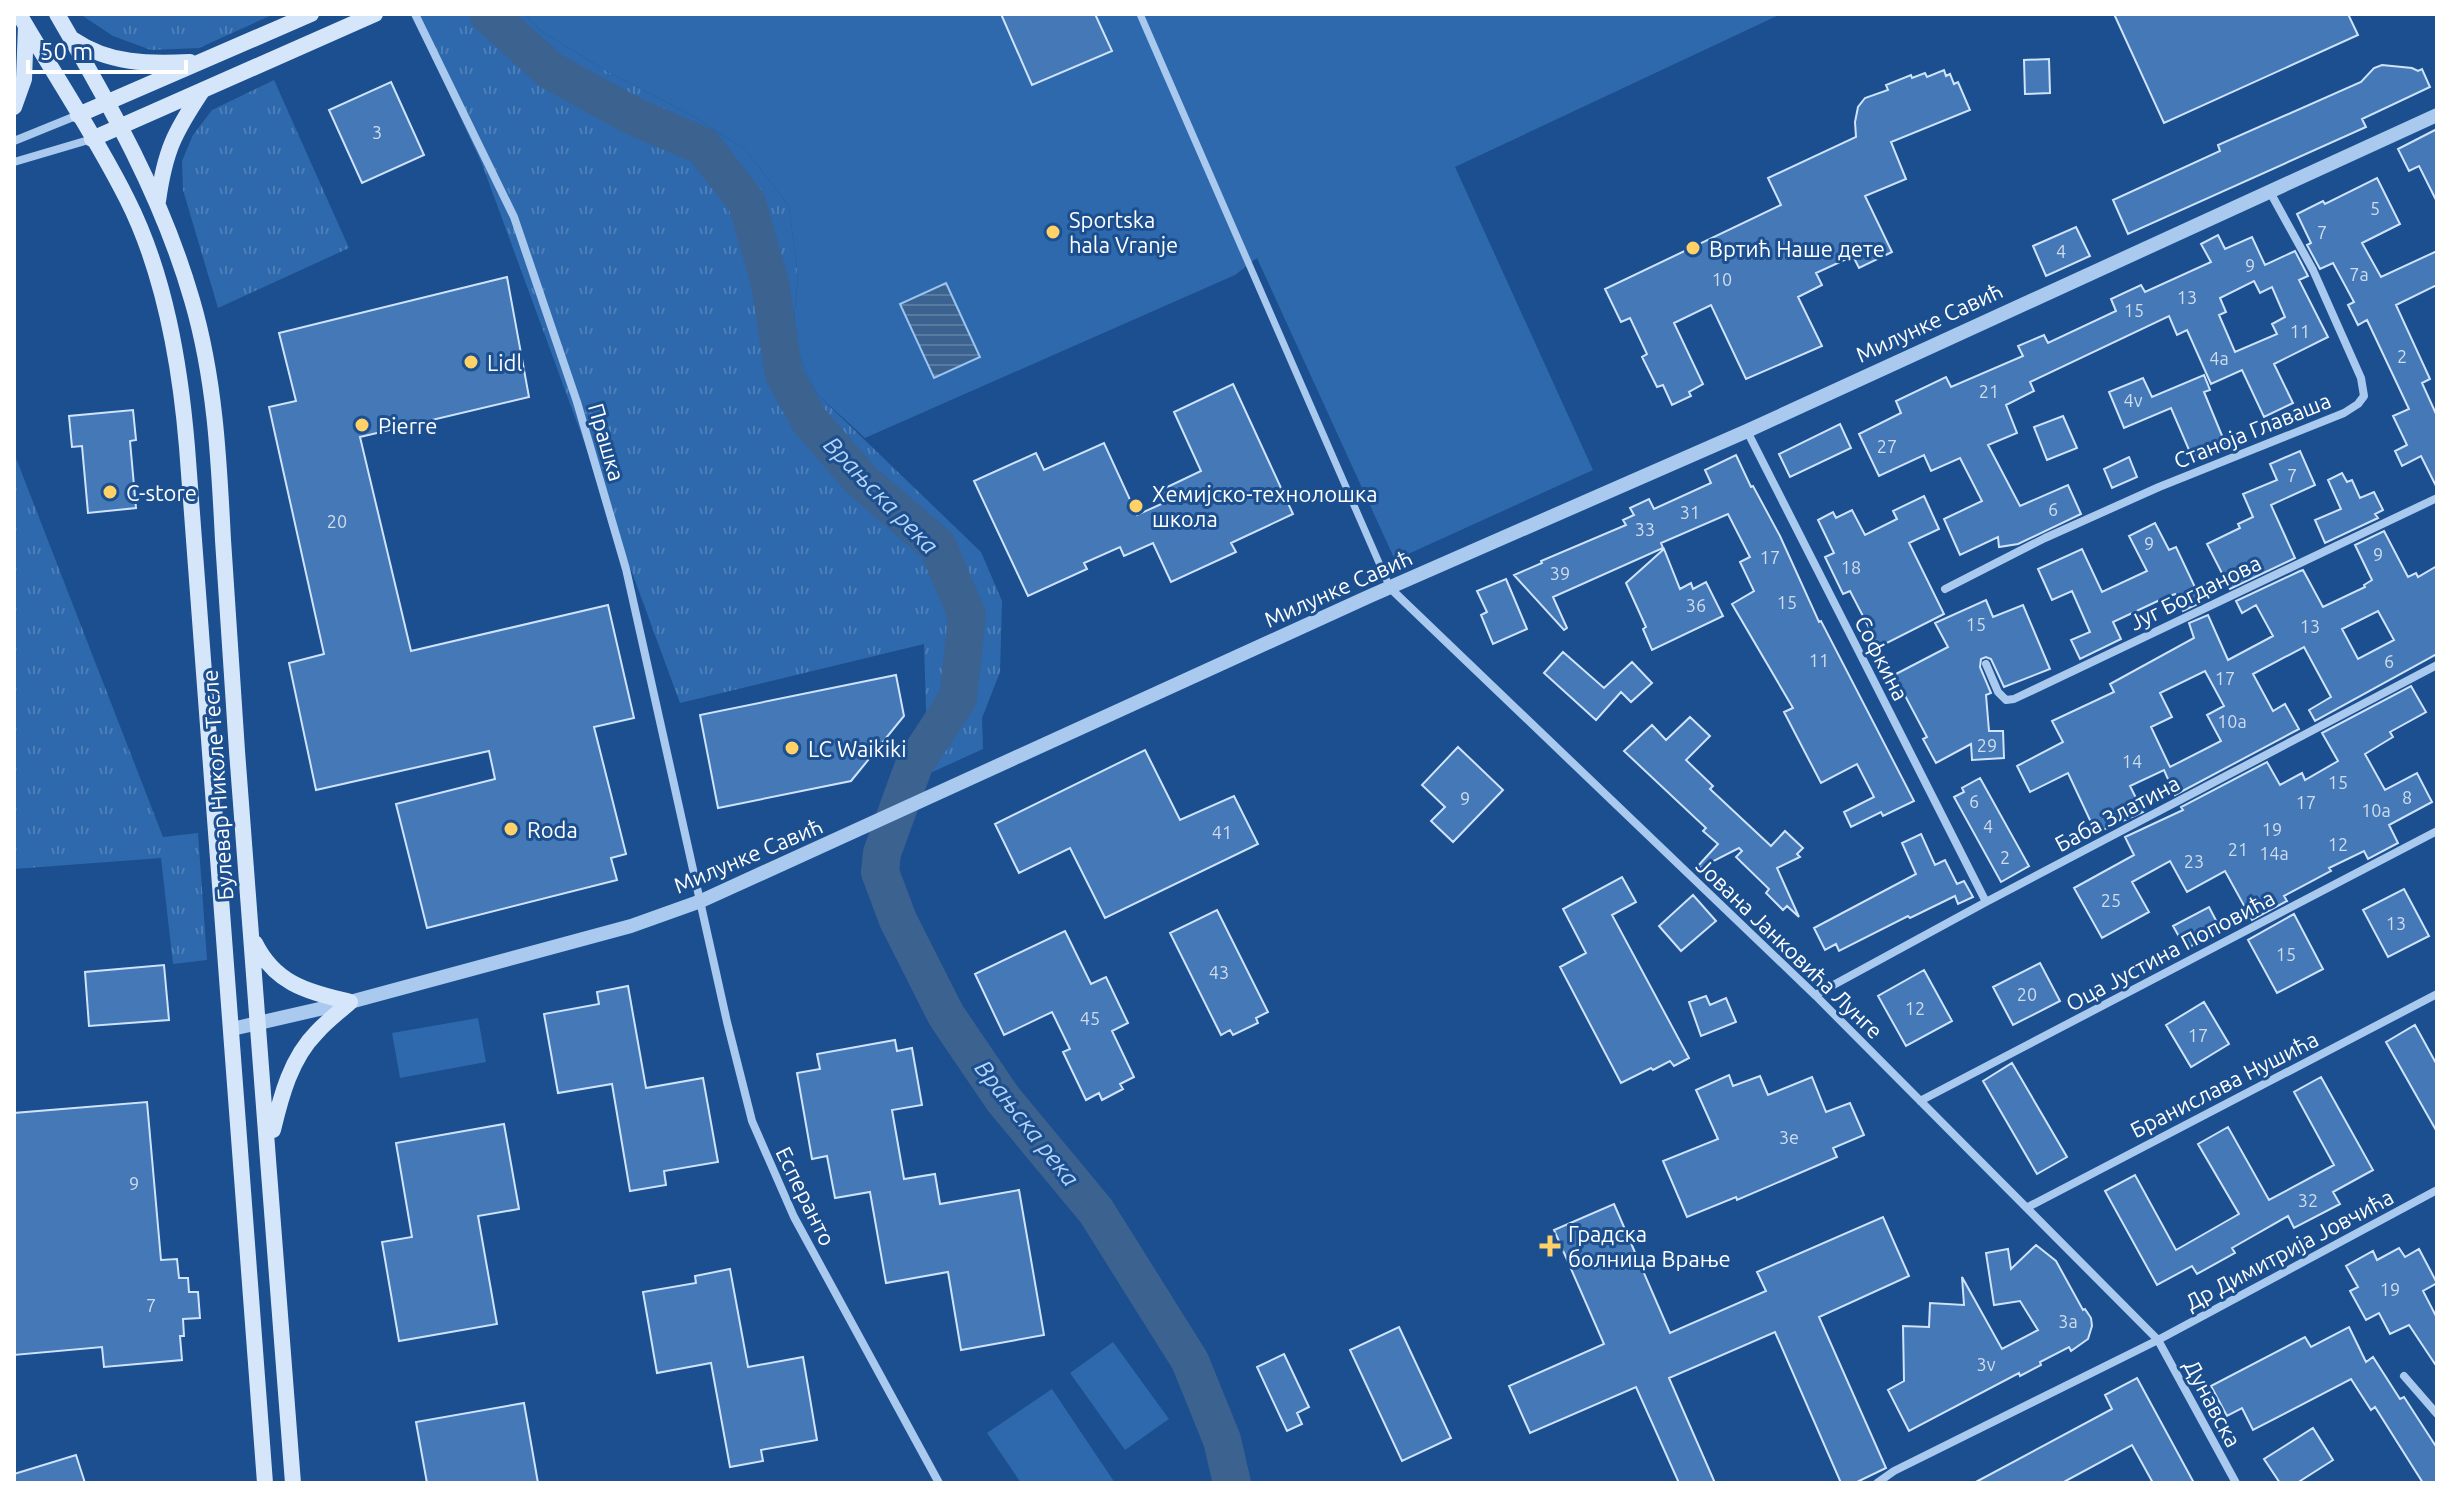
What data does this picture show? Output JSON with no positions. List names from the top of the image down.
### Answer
{
  "streets": {
    "main road": ["Булевар Николе Тесле"],
    "street": [
      "Милунке Савић",
      "Станоја Главаша",
      "Прашка",
      "Југ Богданова",
      "Софкина",
      "Баба Златина",
      "Јована Јанковића Лунге",
      "Оца Јустина Поповића",
      "Бранислава Нушића",
      "Есперанто",
      "Др Димитрија Јовчића",
      "Дунавска"
    ]
  },
  "crossings": [
    ["Милунке Савић", "Станоја Главаша"],
    ["Милунке Савић", "Прашка"],
    ["Милунке Савић", "Софкина"],
    ["Милунке Савић", "Булевар Николе Тесле"],
    ["Милунке Савић", "Јована Јанковића Лунге"],
    ["Милунке Савић", "Есперанто"],
    ["Прашка", "Есперанто"],
    ["Софкина", "Баба Златина"],
    ["Баба Златина", "Јована Јанковића Лунге"],
    ["Јована Јанковића Лунге", "Оца Јустина Поповића"],
    ["Јована Јанковића Лунге", "Бранислава Нушића"],
    ["Јована Јанковића Лунге", "Др Димитрија Јовчића"],
    ["Јована Јанковића Лунге", "Дунавска"],
    ["Др Димитрија Јовчића", "Дунавска"]
  ],
  "water": ["Врањска река"],
  "places": {
    "other": [
      "Sportska hala Vranje",
      "Вртић Наше дете",
      "Lidl",
      "Pierre",
      "C-store",
      "Хемијско-технолошка школа",
      "LC Waikiki",
      "Roda"
    ],
    "health": ["Градска болница Врање"]
  },
  "house_numbers": [
    "3",
    "5",
    "7",
    "4",
    "9",
    "7a",
    "10",
    "13",
    "15",
    "11",
    "2",
    "4a",
    "21",
    "4v",
    "27",
    "7",
    "6",
    "31",
    "20",
    "33",
    "9",
    "9",
    "17",
    "18",
    "39",
    "15",
    "36",
    "15",
    "13",
    "11",
    "6",
    "17",
    "10a",
    "29",
    "14",
    "15",
    "8",
    "9",
    "6",
    "17",
    "10a",
    "4",
    "19",
    "41",
    "12",
    "21",
    "14a",
    "2",
    "23",
    "25",
    "13",
    "15",
    "43",
    "20",
    "12",
    "45",
    "17",
    "3e",
    "9",
    "32",
    "19",
    "7",
    "3a",
    "3v"
  ],
  "scale_bar": "50 m"
}
